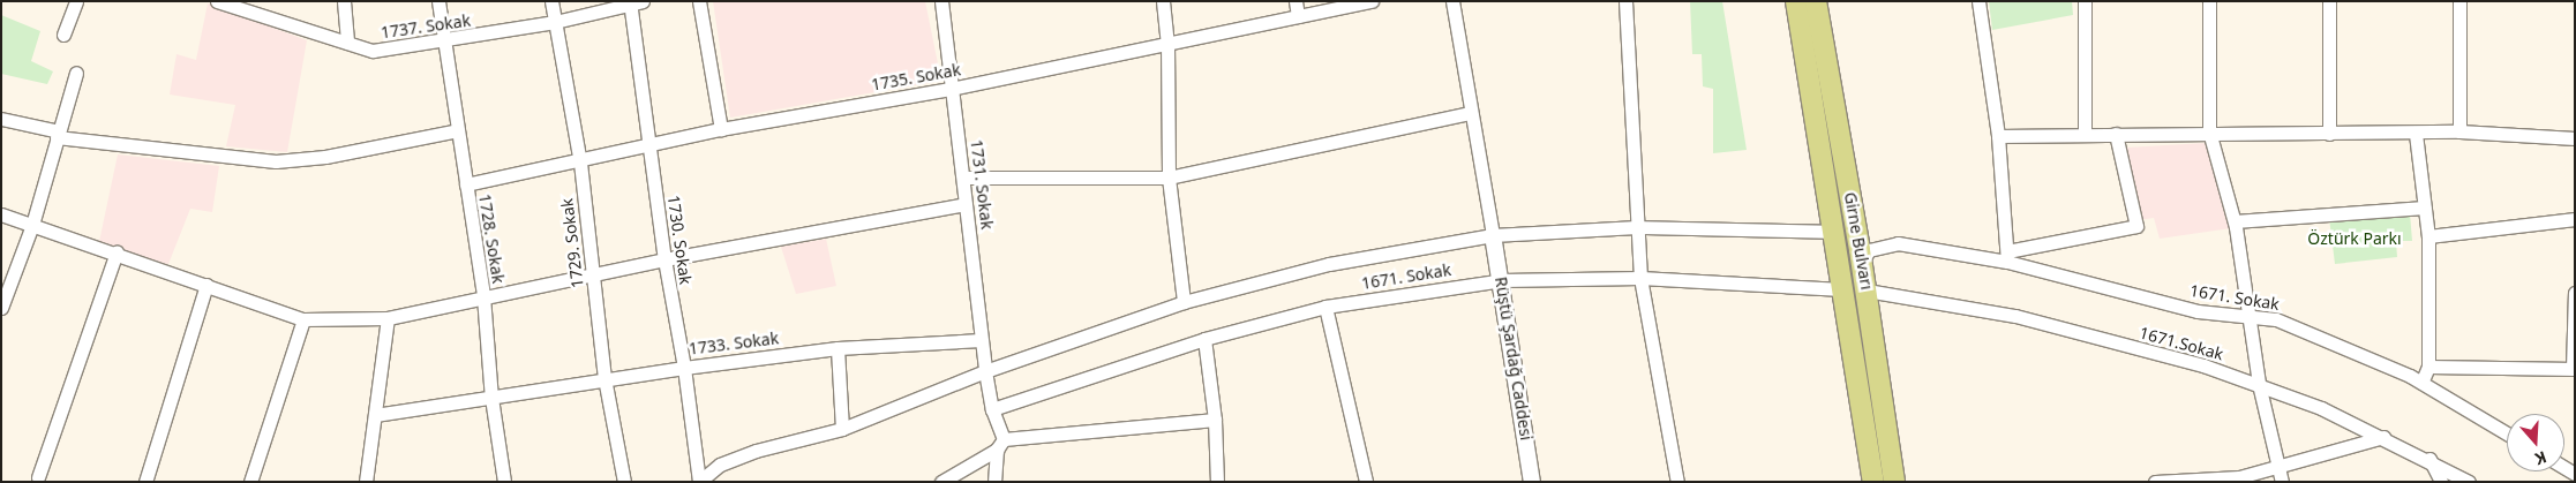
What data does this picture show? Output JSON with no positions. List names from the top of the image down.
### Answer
{
  "streets": {
    "main road": ["Girne Bulvarı"],
    "street": [
      "1737. Sokak",
      "1735. Sokak",
      "1731. Sokak",
      "1728. Sokak",
      "1730. Sokak",
      "1729. Sokak",
      "1671. Sokak",
      "1733. Sokak",
      "1671.Sokak",
      "Rüştü Şardağ Caddesi"
    ]
  },
  "crossings": [
    ["1737. Sokak", "1728. Sokak"],
    ["1737. Sokak", "1730. Sokak"],
    ["1737. Sokak", "1729. Sokak"],
    ["1735. Sokak", "1731. Sokak"],
    ["1735. Sokak", "1728. Sokak"],
    ["1735. Sokak", "1730. Sokak"],
    ["1735. Sokak", "1729. Sokak"],
    ["1731. Sokak", "1671. Sokak"],
    ["1731. Sokak", "1733. Sokak"],
    ["1728. Sokak", "1733. Sokak"],
    ["1730. Sokak", "1671. Sokak"],
    ["1730. Sokak", "1733. Sokak"],
    ["Girne Bulvarı", "1671. Sokak"],
    ["Girne Bulvarı", "1671.Sokak"],
    ["1729. Sokak", "1733. Sokak"],
    ["1671. Sokak", "Rüştü Şardağ Caddesi"]
  ],
  "parks": ["Öztürk Parkı"],
  "north": "bottom"
}
